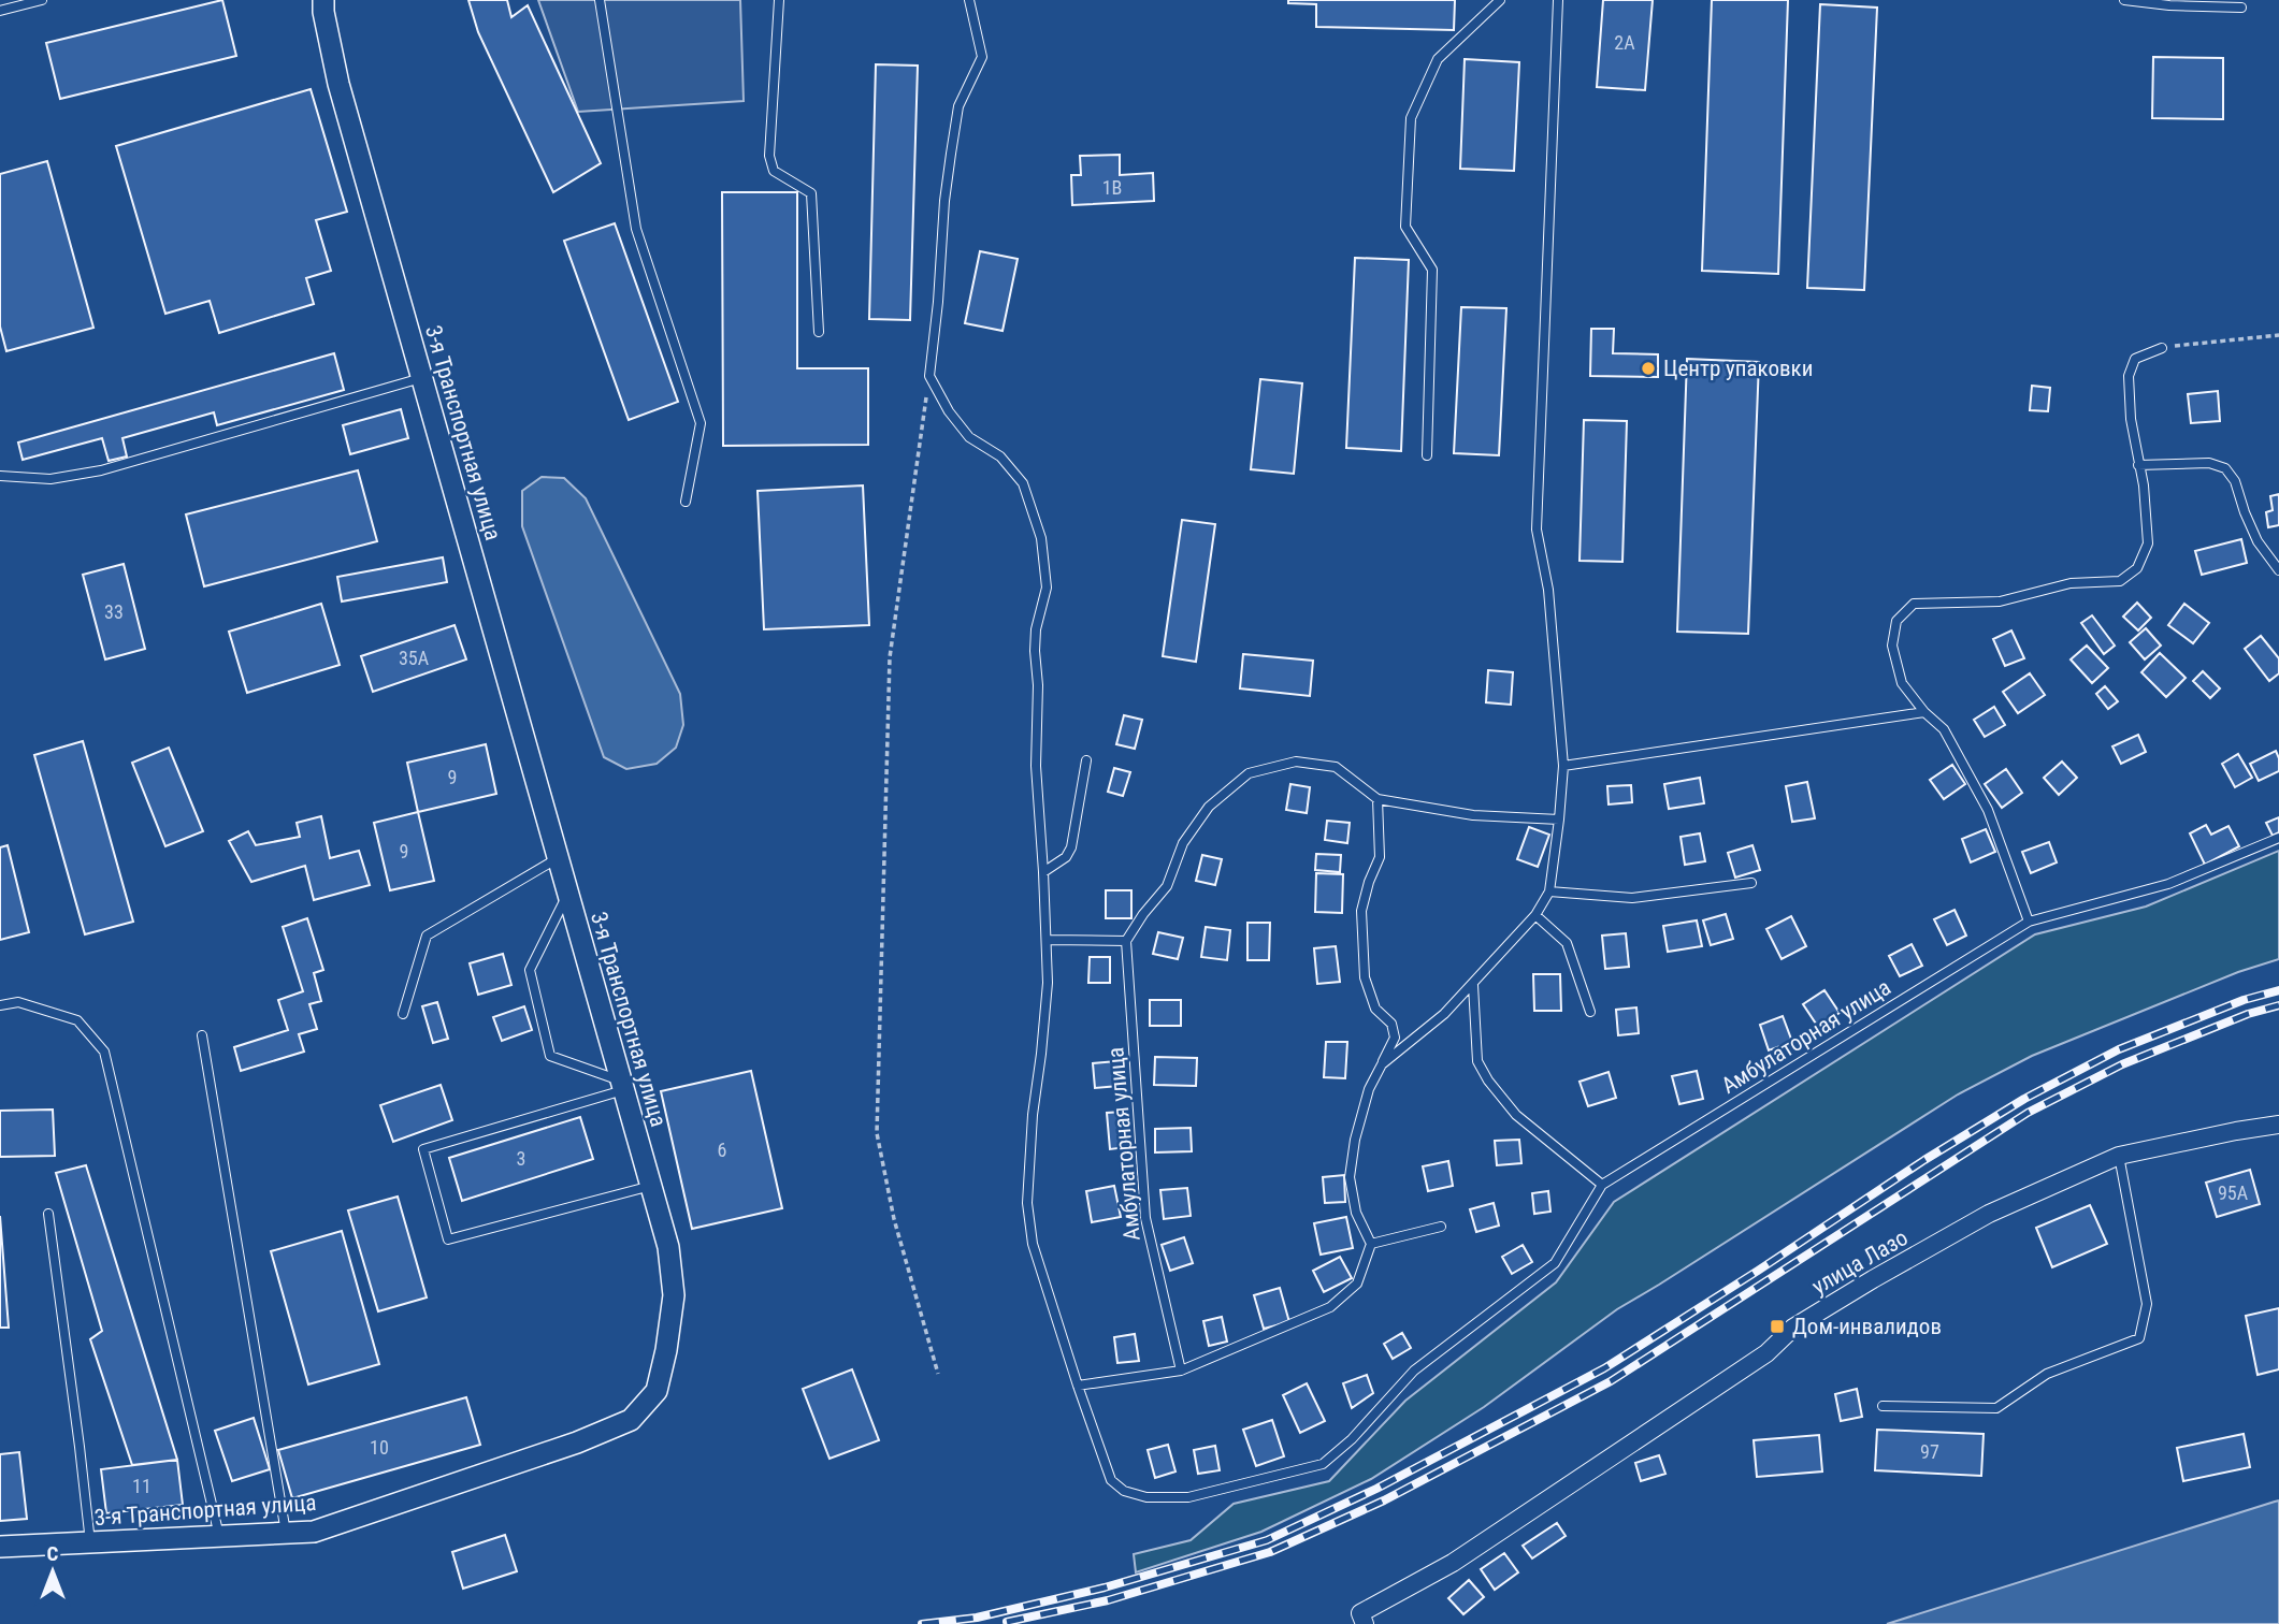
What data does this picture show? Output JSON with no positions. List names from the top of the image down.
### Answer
{
  "streets": {
    "street": ["3-я Транспортная улица", "улица Лазо"],
    "lane": ["Амбулаторная улица"]
  },
  "places": {
    "other": ["Центр упаковки"],
    "transit": ["Дом-инвалидов"]
  },
  "house_numbers": [
    "2А",
    "1В",
    "33",
    "35А",
    "9",
    "9",
    "6",
    "3",
    "95А",
    "10",
    "97",
    "11"
  ],
  "north": "top"
}
